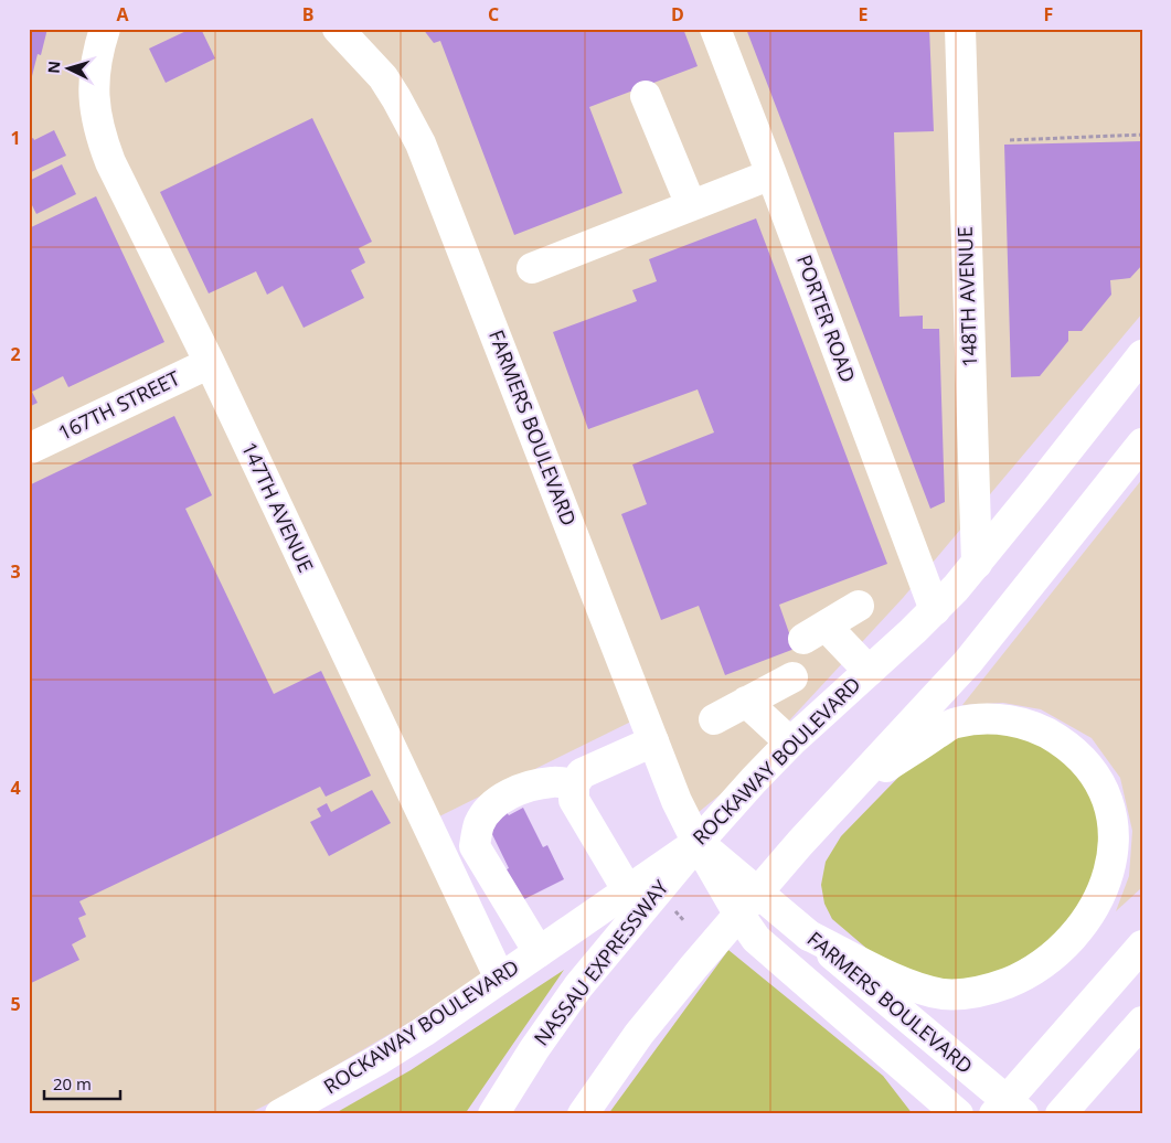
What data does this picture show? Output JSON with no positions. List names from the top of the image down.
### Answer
{
  "streets": {
    "main road": [
      "148TH AVENUE",
      "PORTER ROAD",
      "167TH STREET",
      "FARMERS BOULEVARD",
      "147TH AVENUE",
      "ROCKAWAY BOULEVARD",
      "NASSAU EXPRESSWAY"
    ]
  },
  "crossings": [
    ["148TH AVENUE", "ROCKAWAY BOULEVARD"],
    ["PORTER ROAD", "ROCKAWAY BOULEVARD"],
    ["167TH STREET", "147TH AVENUE"],
    ["FARMERS BOULEVARD", "ROCKAWAY BOULEVARD"],
    ["FARMERS BOULEVARD", "NASSAU EXPRESSWAY"],
    ["147TH AVENUE", "ROCKAWAY BOULEVARD"],
    ["ROCKAWAY BOULEVARD", "NASSAU EXPRESSWAY"]
  ],
  "scale_bar": "20 m",
  "north": "left",
  "grid": {
    "columns": [
      "A",
      "B",
      "C",
      "D",
      "E",
      "F"
    ],
    "rows": [
      "1",
      "2",
      "3",
      "4",
      "5"
    ]
  }
}
